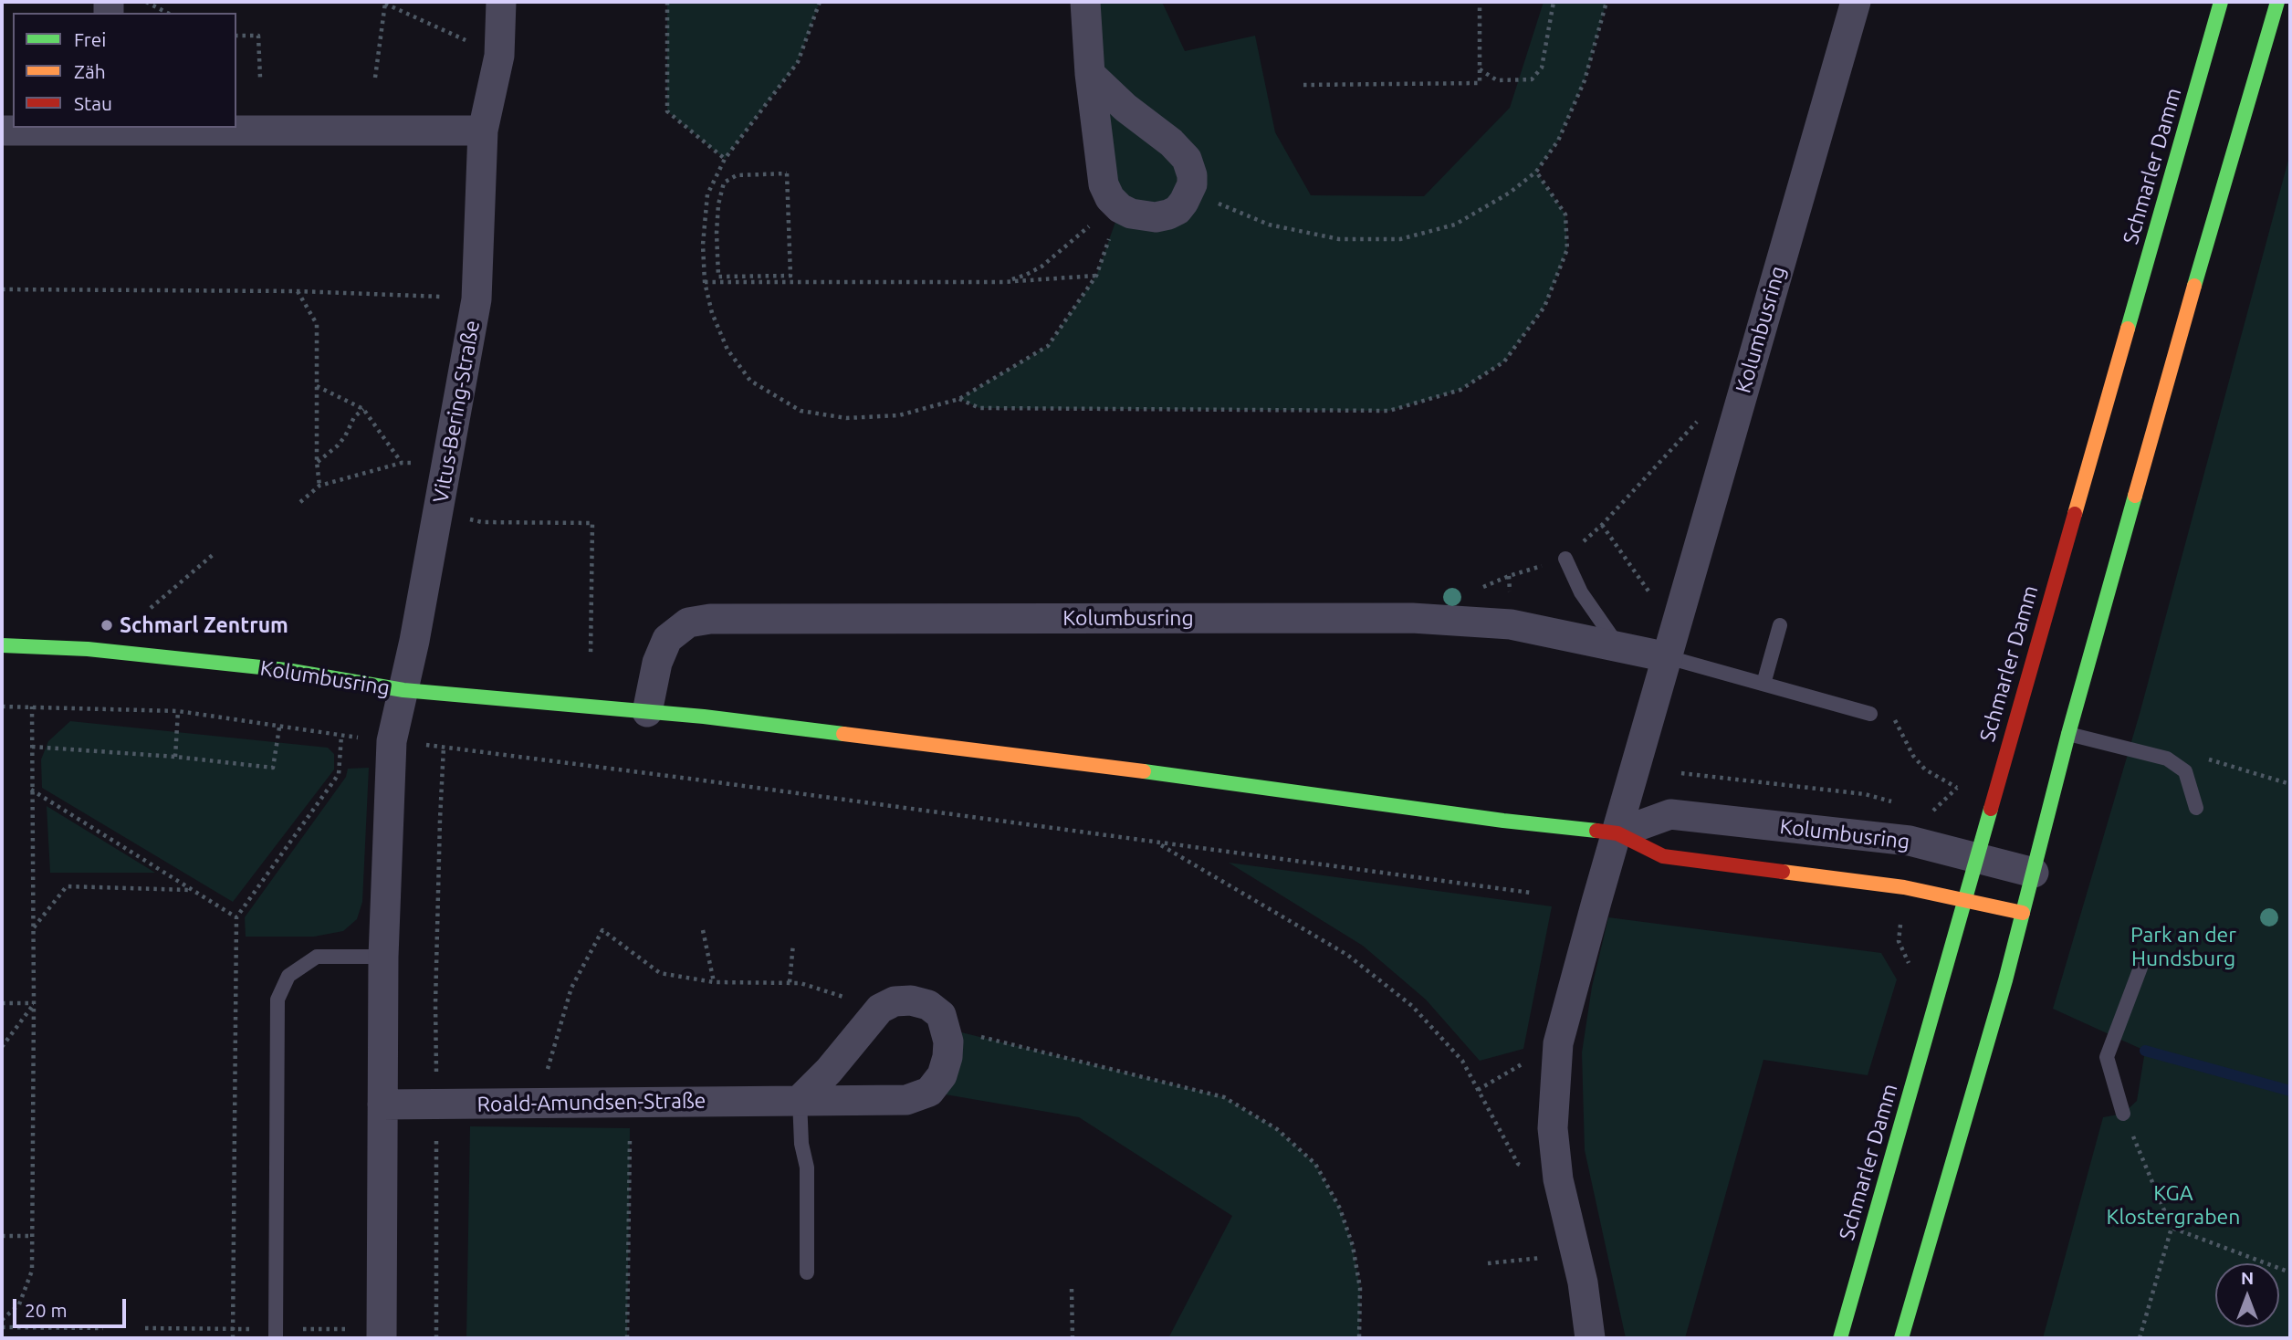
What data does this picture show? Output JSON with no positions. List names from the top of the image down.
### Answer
{
  "streets": {
    "street": [
      "Schmarler Damm",
      "Kolumbusring",
      "Vitus-Bering-Straße",
      "Roald-Amundsen-Straße"
    ]
  },
  "crossings": [
    ["Schmarler Damm", "Kolumbusring"],
    ["Kolumbusring", "Vitus-Bering-Straße"]
  ],
  "parks": ["Park an der Hundsburg", "KGA Klostergraben"],
  "places": ["Schmarl Zentrum"],
  "legend": ["Frei", "Zäh", "Stau"],
  "scale_bar": "20 m",
  "north": "top"
}
